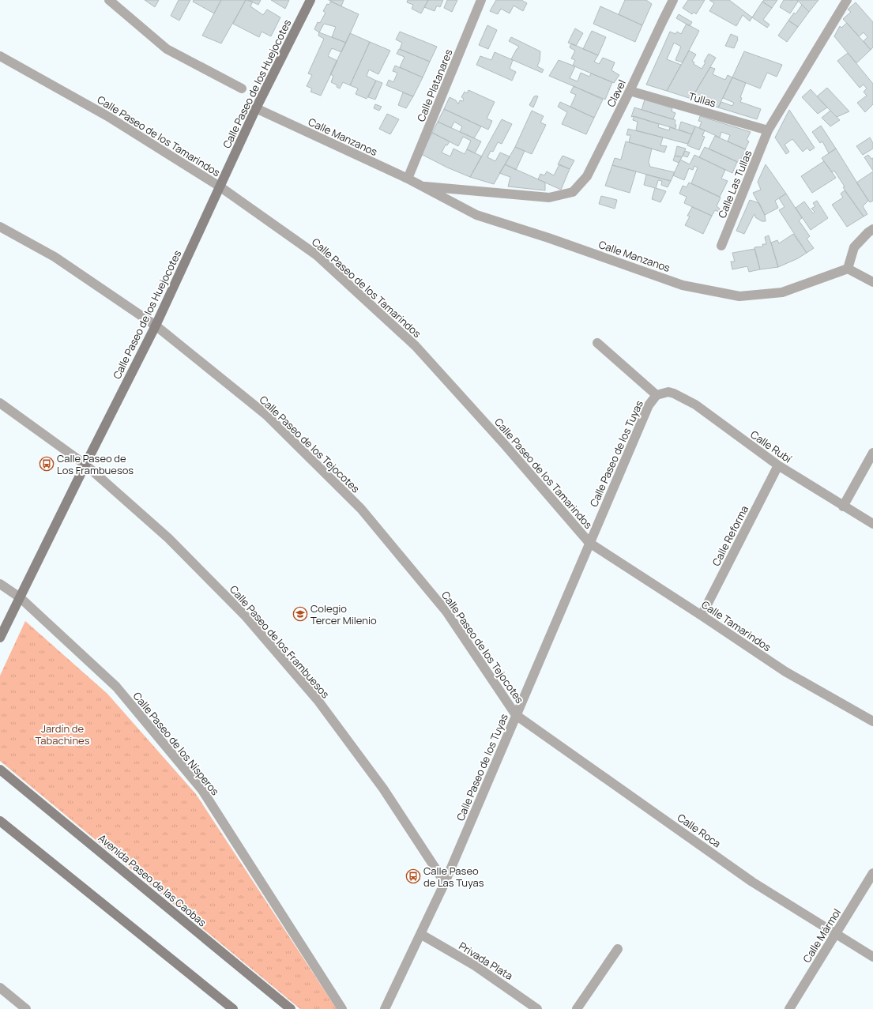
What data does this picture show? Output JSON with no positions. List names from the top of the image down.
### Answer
{
  "streets": {
    "street": [
      "Calle Paseo de los Huejocotes",
      "Calle Platanares",
      "Clavel",
      "Tullas",
      "Calle Paseo de los Tamarindos",
      "Calle Manzanos",
      "Calle Las Tullas",
      "Calle Paseo de los Tejocotes",
      "Calle Rubí",
      "Calle Paseo de los Tuyas",
      "Calle Reforma",
      "Calle Tamarindos",
      "Calle Paseo de los Frambuesos",
      "Calle Paseo de los Nísperos",
      "Calle Roca",
      "Avenida Paseo de las Caobas",
      "Calle Mármol",
      "Privada Plata"
    ]
  },
  "crossings": [
    ["Calle Paseo de los Huejocotes", "Calle Paseo de los Tamarindos"],
    ["Calle Paseo de los Huejocotes", "Calle Manzanos"],
    ["Calle Paseo de los Huejocotes", "Calle Paseo de los Tejocotes"],
    ["Calle Paseo de los Huejocotes", "Calle Paseo de los Frambuesos"],
    ["Calle Paseo de los Huejocotes", "Calle Paseo de los Nísperos"],
    ["Calle Platanares", "Calle Manzanos"],
    ["Clavel", "Tullas"],
    ["Clavel", "Calle Manzanos"],
    ["Tullas", "Calle Las Tullas"],
    ["Calle Paseo de los Tamarindos", "Calle Paseo de los Tuyas"],
    ["Calle Paseo de los Tamarindos", "Calle Tamarindos"],
    ["Calle Paseo de los Tejocotes", "Calle Paseo de los Tuyas"],
    ["Calle Paseo de los Tejocotes", "Calle Roca"],
    ["Calle Rubí", "Calle Paseo de los Tuyas"],
    ["Calle Rubí", "Calle Reforma"],
    ["Calle Paseo de los Tuyas", "Calle Tamarindos"],
    ["Calle Paseo de los Tuyas", "Calle Paseo de los Frambuesos"],
    ["Calle Paseo de los Tuyas", "Calle Roca"],
    ["Calle Paseo de los Tuyas", "Privada Plata"],
    ["Calle Reforma", "Calle Tamarindos"],
    ["Calle Roca", "Calle Mármol"]
  ],
  "parks": ["Jardín de Tabachines"],
  "places": {
    "bus stop": ["Calle Paseo de Los Frambuesos", "Calle Paseo de Las Tuyas"],
    "school or university": ["Colegio Tercer Milenio"]
  }
}
